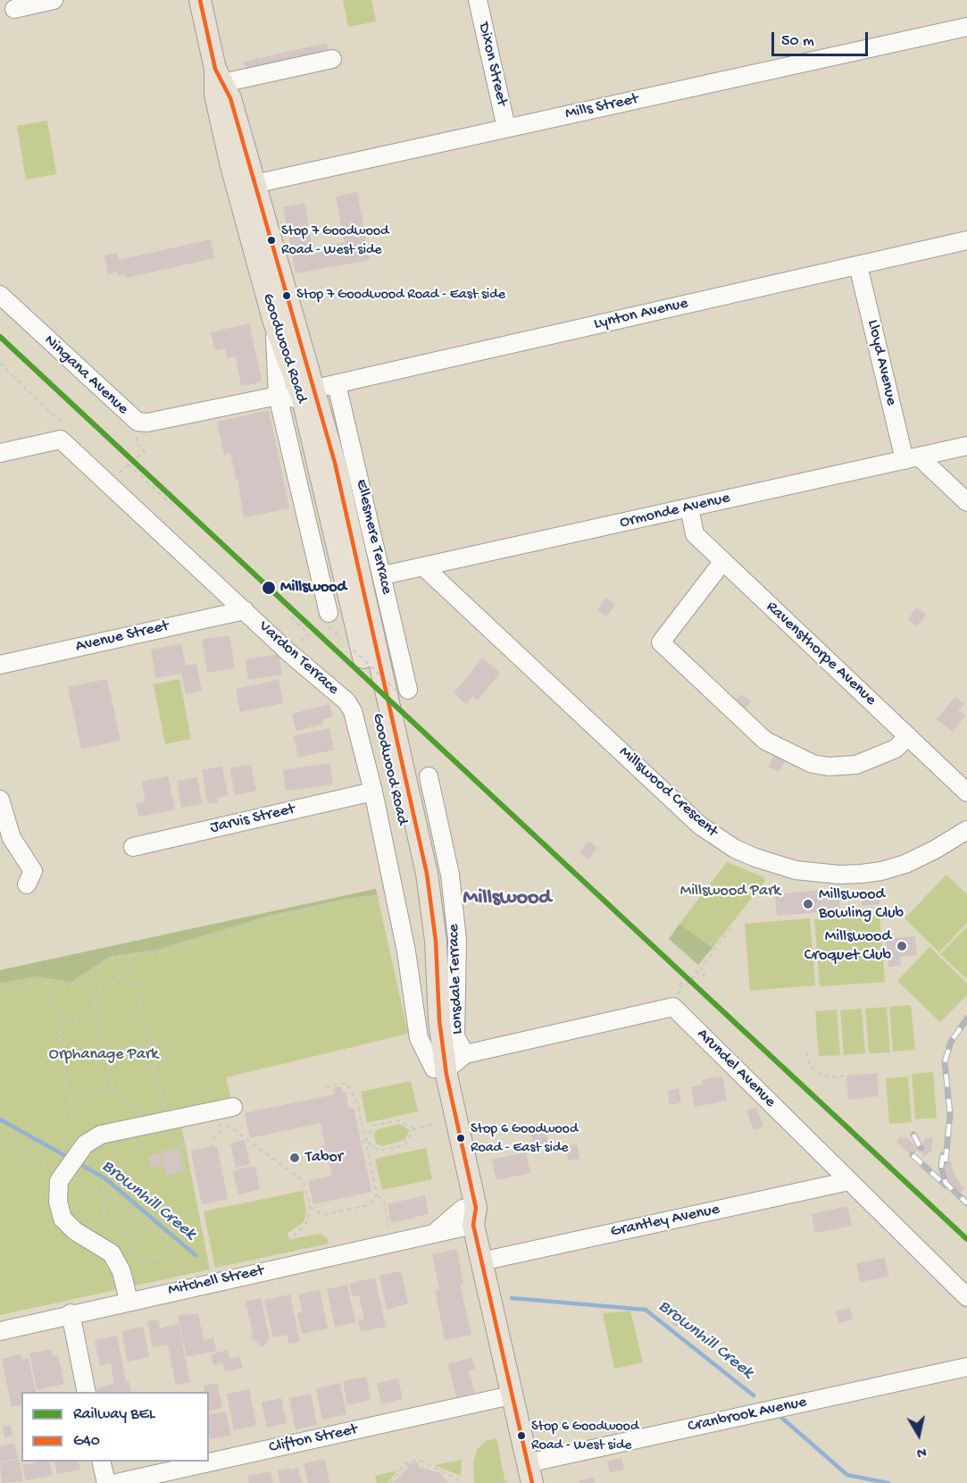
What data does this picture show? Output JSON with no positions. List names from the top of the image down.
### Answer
{
  "streets": {
    "main road": ["Goodwood Road"],
    "street": [
      "Dixon Street",
      "Mills Street",
      "Lynton Avenue",
      "Lloyd Avenue",
      "Ningana Avenue",
      "Ormonde Avenue",
      "Ellesmere Terrace",
      "Avenue Street",
      "Ravensthorpe Avenue",
      "Vardon Terrace",
      "Millswood Crescent",
      "Jarvis Street",
      "Lonsdale Terrace",
      "Arundel Avenue",
      "Grantley Avenue",
      "Mitchell Street",
      "Cranbrook Avenue",
      "Clifton Street"
    ]
  },
  "crossings": [
    ["Dixon Street", "Mills Street"],
    ["Mills Street", "Goodwood Road"],
    ["Lynton Avenue", "Goodwood Road"],
    ["Lynton Avenue", "Lloyd Avenue"],
    ["Lynton Avenue", "Ningana Avenue"],
    ["Lynton Avenue", "Ellesmere Terrace"],
    ["Goodwood Road", "Ningana Avenue"],
    ["Goodwood Road", "Vardon Terrace"],
    ["Goodwood Road", "Grantley Avenue"],
    ["Goodwood Road", "Mitchell Street"],
    ["Goodwood Road", "Cranbrook Avenue"],
    ["Goodwood Road", "Clifton Street"],
    ["Lloyd Avenue", "Ormonde Avenue"],
    ["Ormonde Avenue", "Ellesmere Terrace"],
    ["Ormonde Avenue", "Ravensthorpe Avenue"],
    ["Ormonde Avenue", "Millswood Crescent"],
    ["Avenue Street", "Vardon Terrace"],
    ["Vardon Terrace", "Jarvis Street"],
    ["Arundel Avenue", "Grantley Avenue"]
  ],
  "districts": ["Millswood"],
  "water": ["Brownhill Creek"],
  "parks": ["Millswood Park", "Orphanage Park"],
  "places": [
    "Stop 7 Goodwood Road - West side",
    "Stop 7 Goodwood Road - East side",
    "Millswood",
    "Millswood Bowling Club",
    "Millswood Croquet Club",
    "Stop 6 Goodwood Road - East side",
    "Tabor",
    "Stop 6 Goodwood Road - West side"
  ],
  "lines": ["transit line G40", "rail line BEL"],
  "legend": ["Railway BEL", "G40"],
  "scale_bar": "50 m",
  "north": "bottom"
}
